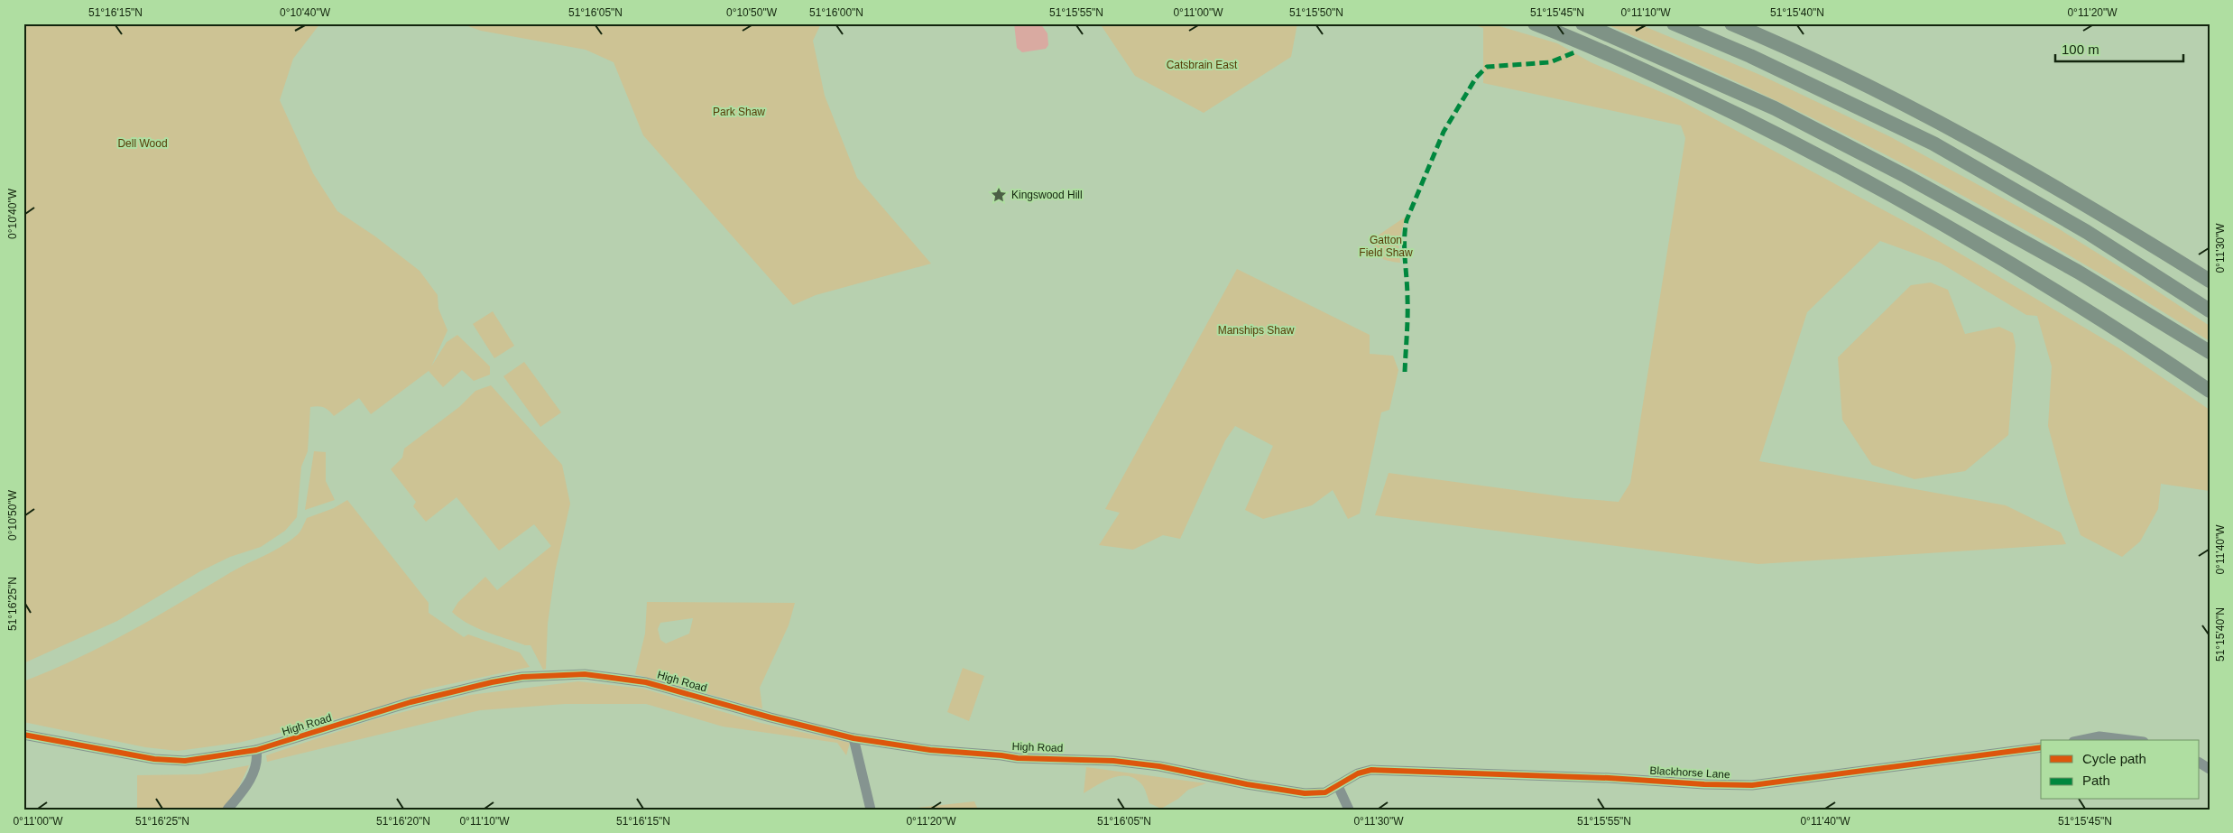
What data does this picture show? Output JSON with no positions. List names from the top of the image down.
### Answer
{
  "streets": {
    "street": ["High Road", "Blackhorse Lane"]
  },
  "crossings": [
    ["High Road", "Blackhorse Lane"]
  ],
  "parks": [
    "Catsbrain East",
    "Park Shaw",
    "Dell Wood",
    "Gatton Field Shaw",
    "Manships Shaw"
  ],
  "places": {
    "place": ["Kingswood Hill"]
  },
  "legend": ["Cycle path", "Path"],
  "scale_bar": "100 m",
  "coordinates": [
    "51°16'15\"N",
    "0°10'40\"W",
    "51°16'05\"N",
    "0°10'50\"W",
    "51°16'00\"N",
    "51°15'55\"N",
    "0°11'00\"W",
    "51°15'50\"N",
    "51°15'45\"N",
    "0°11'10\"W",
    "51°15'40\"N",
    "0°11'20\"W",
    "0°11'30\"W",
    "0°11'40\"W",
    "51°16'25\"N",
    "51°16'20\"N"
  ]
}
